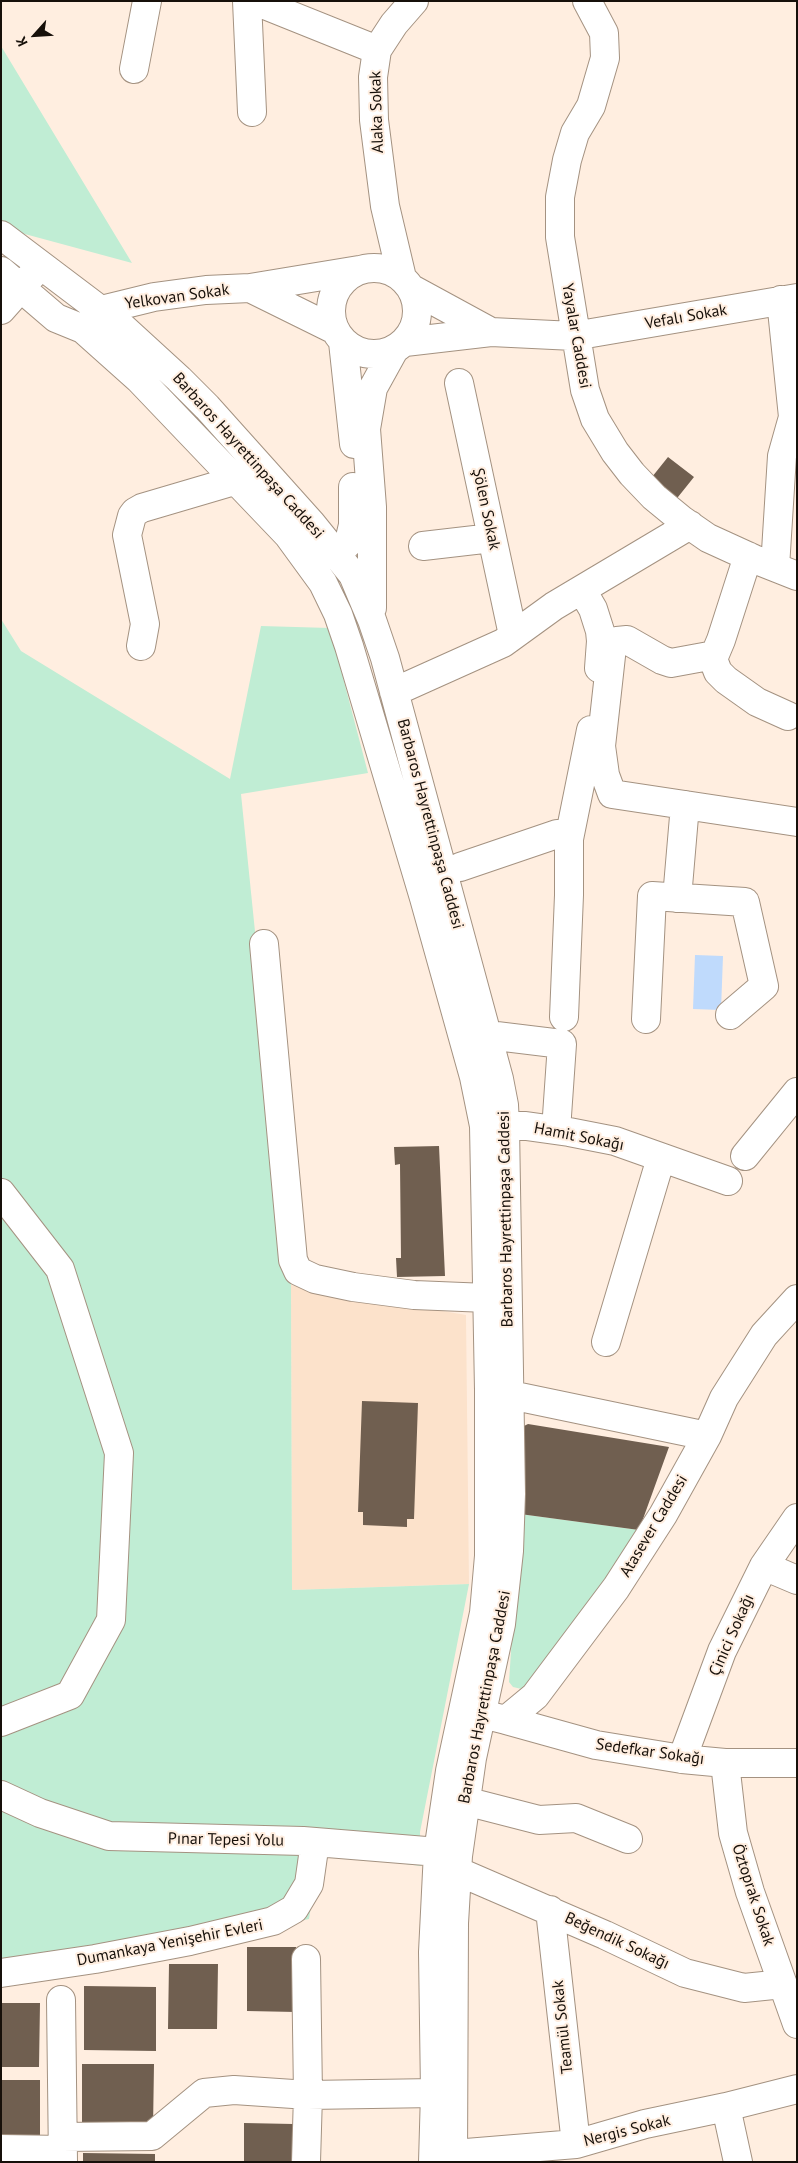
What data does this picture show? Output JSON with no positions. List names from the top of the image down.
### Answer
{
  "streets": {
    "street": [
      "Alaka Sokak",
      "Yelkovan Sokak",
      "Vefalı Sokak",
      "Yayalar Caddesi",
      "Barbaros Hayrettinpaşa Caddesi",
      "Şölen Sokak",
      "Hamit Sokağı",
      "Atasever Caddesi",
      "Çinici Sokağı",
      "Sedefkar Sokağı",
      "Pınar Tepesi Yolu",
      "Öztoprak Sokak",
      "Beğendik Sokağı",
      "Dumankaya Yenişehir Evleri",
      "Teamül Sokak",
      "Nergis Sokak"
    ]
  },
  "crossings": [
    ["Yelkovan Sokak", "Vefalı Sokak"],
    ["Yelkovan Sokak", "Barbaros Hayrettinpaşa Caddesi"],
    ["Vefalı Sokak", "Yayalar Caddesi"],
    ["Barbaros Hayrettinpaşa Caddesi", "Hamit Sokağı"],
    ["Barbaros Hayrettinpaşa Caddesi", "Atasever Caddesi"],
    ["Barbaros Hayrettinpaşa Caddesi", "Sedefkar Sokağı"],
    ["Barbaros Hayrettinpaşa Caddesi", "Pınar Tepesi Yolu"],
    ["Barbaros Hayrettinpaşa Caddesi", "Beğendik Sokağı"],
    ["Barbaros Hayrettinpaşa Caddesi", "Nergis Sokak"],
    ["Atasever Caddesi", "Sedefkar Sokağı"],
    ["Çinici Sokağı", "Sedefkar Sokağı"],
    ["Sedefkar Sokağı", "Öztoprak Sokak"],
    ["Pınar Tepesi Yolu", "Beğendik Sokağı"],
    ["Pınar Tepesi Yolu", "Dumankaya Yenişehir Evleri"],
    ["Öztoprak Sokak", "Beğendik Sokağı"],
    ["Beğendik Sokağı", "Teamül Sokak"],
    ["Teamül Sokak", "Nergis Sokak"]
  ],
  "north": "bottom left"
}
